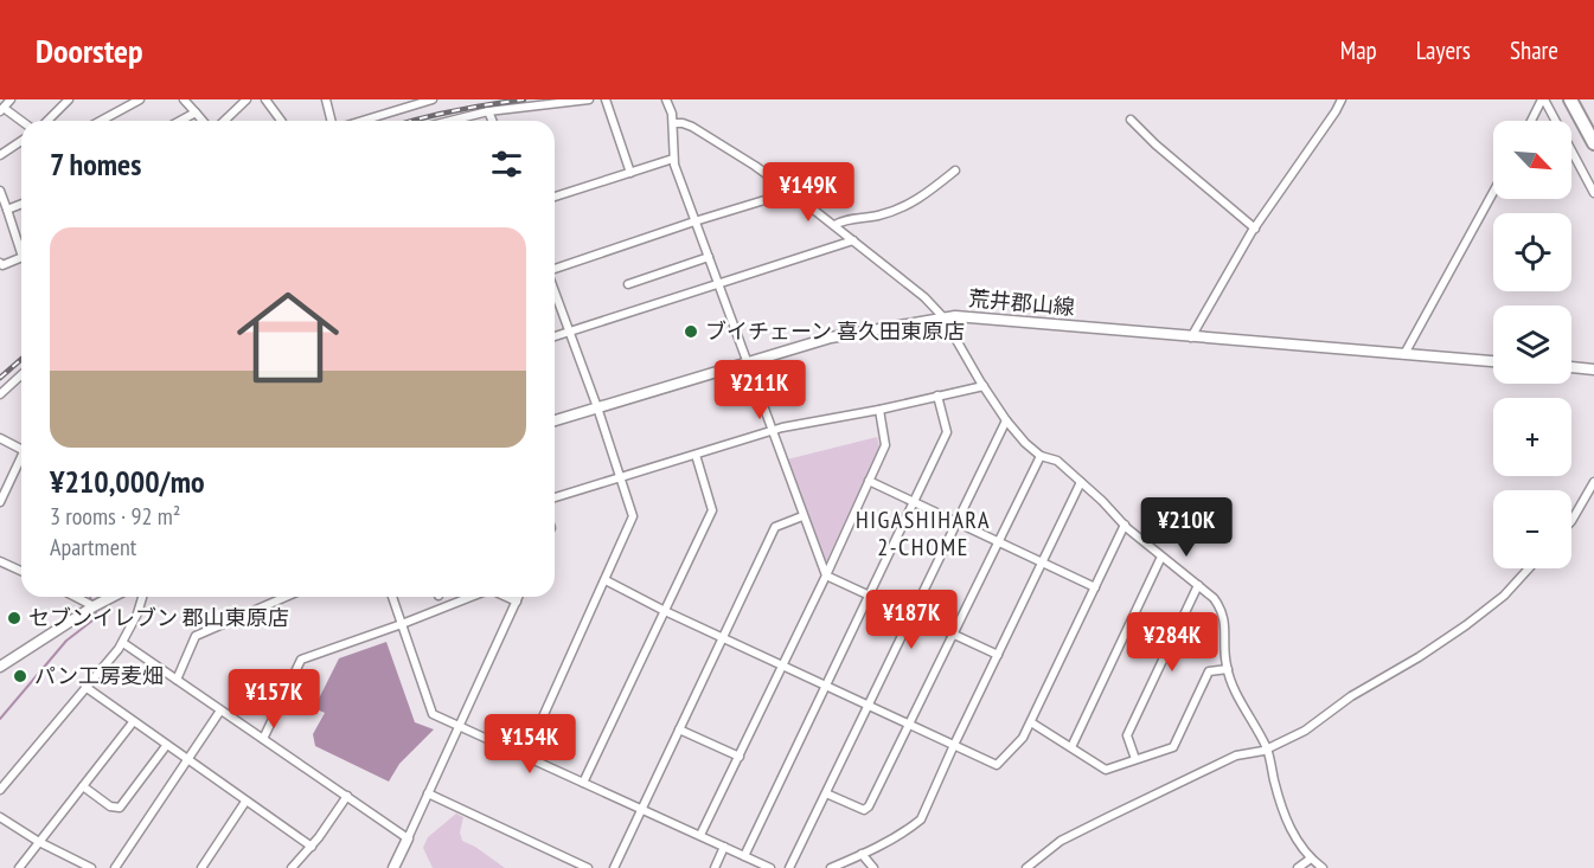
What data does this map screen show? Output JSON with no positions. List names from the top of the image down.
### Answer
{
  "streets": {
    "main road": ["荒井郡山線"]
  },
  "districts": ["HIGASHIHARA 2-CHOME"],
  "places": ["ブイチェーン 喜久田東原店", "セブンイレブン 郡山東原店", "パン工房麦畑"],
  "north": "bottom right",
  "page": {
    "header": "Doorstep",
    "nav": ["Map", "Layers", "Share"],
    "map_buttons": ["+", "−"],
    "heading": "7 homes",
    "price": [
      "¥149K",
      "¥211K",
      "¥210K",
      "¥187K",
      "¥284K",
      "¥157K",
      "¥154K"
    ],
    "list": [
      {
        "name": "¥210,000/mo",
        "note": "3 rooms · 92 m² · Apartment"
      }
    ]
  }
}
